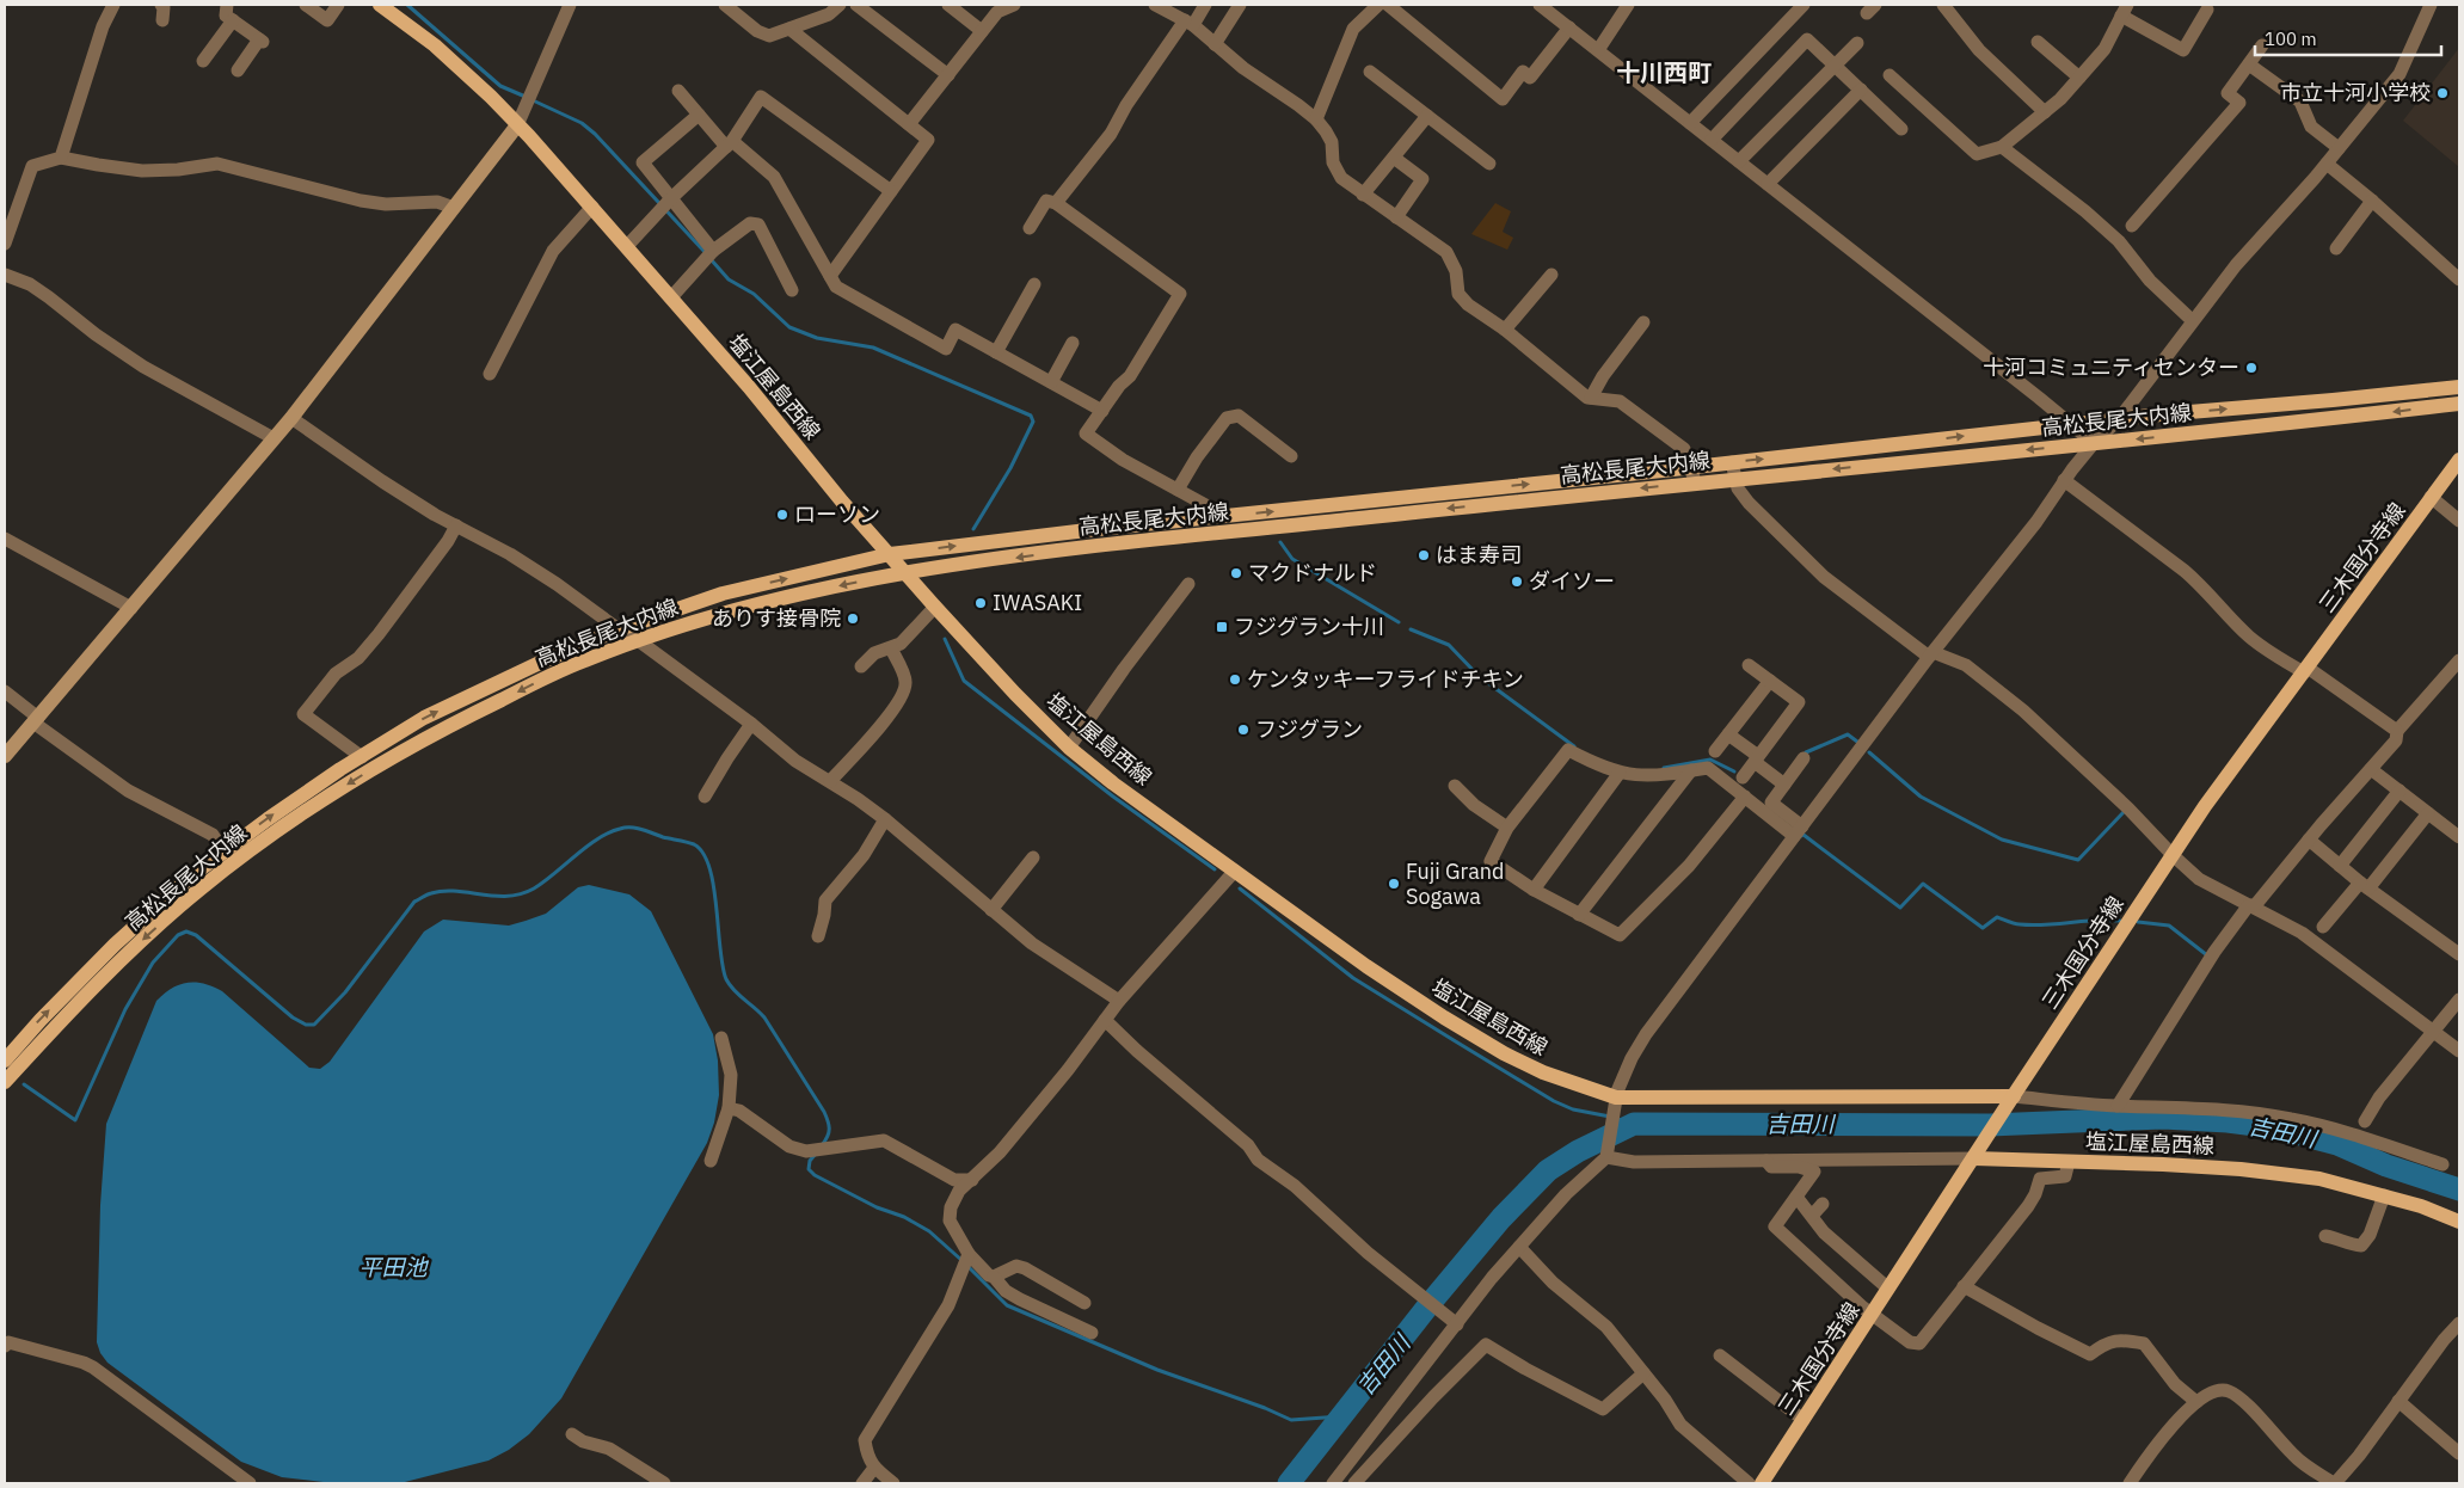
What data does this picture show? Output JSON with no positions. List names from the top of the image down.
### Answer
{
  "streets": {
    "main road": ["塩江屋島西線", "高松長尾大内線", "三木国分寺線"]
  },
  "crossings": [
    ["塩江屋島西線", "高松長尾大内線"],
    ["塩江屋島西線", "三木国分寺線"]
  ],
  "districts": ["十川西町"],
  "water": ["吉田川", "平田池"],
  "places": {
    "other": [
      "市立十河小学校",
      "十河コミュニティセンター",
      "ローソン",
      "はま寿司",
      "マクドナルド",
      "ダイソー",
      "IWASAKI",
      "ありす接骨院",
      "ケンタッキーフライドチキン",
      "フジグラン",
      "Fuji Grand Sogawa"
    ],
    "transit": ["フジグラン十川"]
  },
  "scale_bar": "100 m"
}
